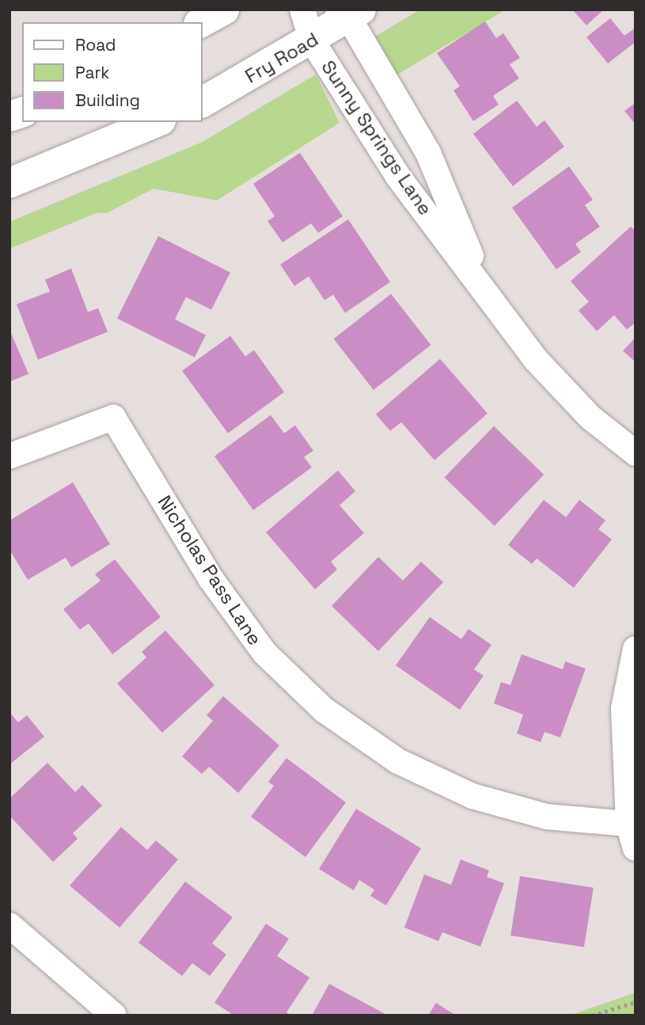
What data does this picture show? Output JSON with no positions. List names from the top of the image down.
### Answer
{
  "streets": {
    "main road": ["Fry Road"],
    "street": ["Sunny Springs Lane", "Nicholas Pass Lane"]
  },
  "crossings": [
    ["Fry Road", "Sunny Springs Lane"]
  ],
  "legend": ["Road", "Park", "Building"]
}
